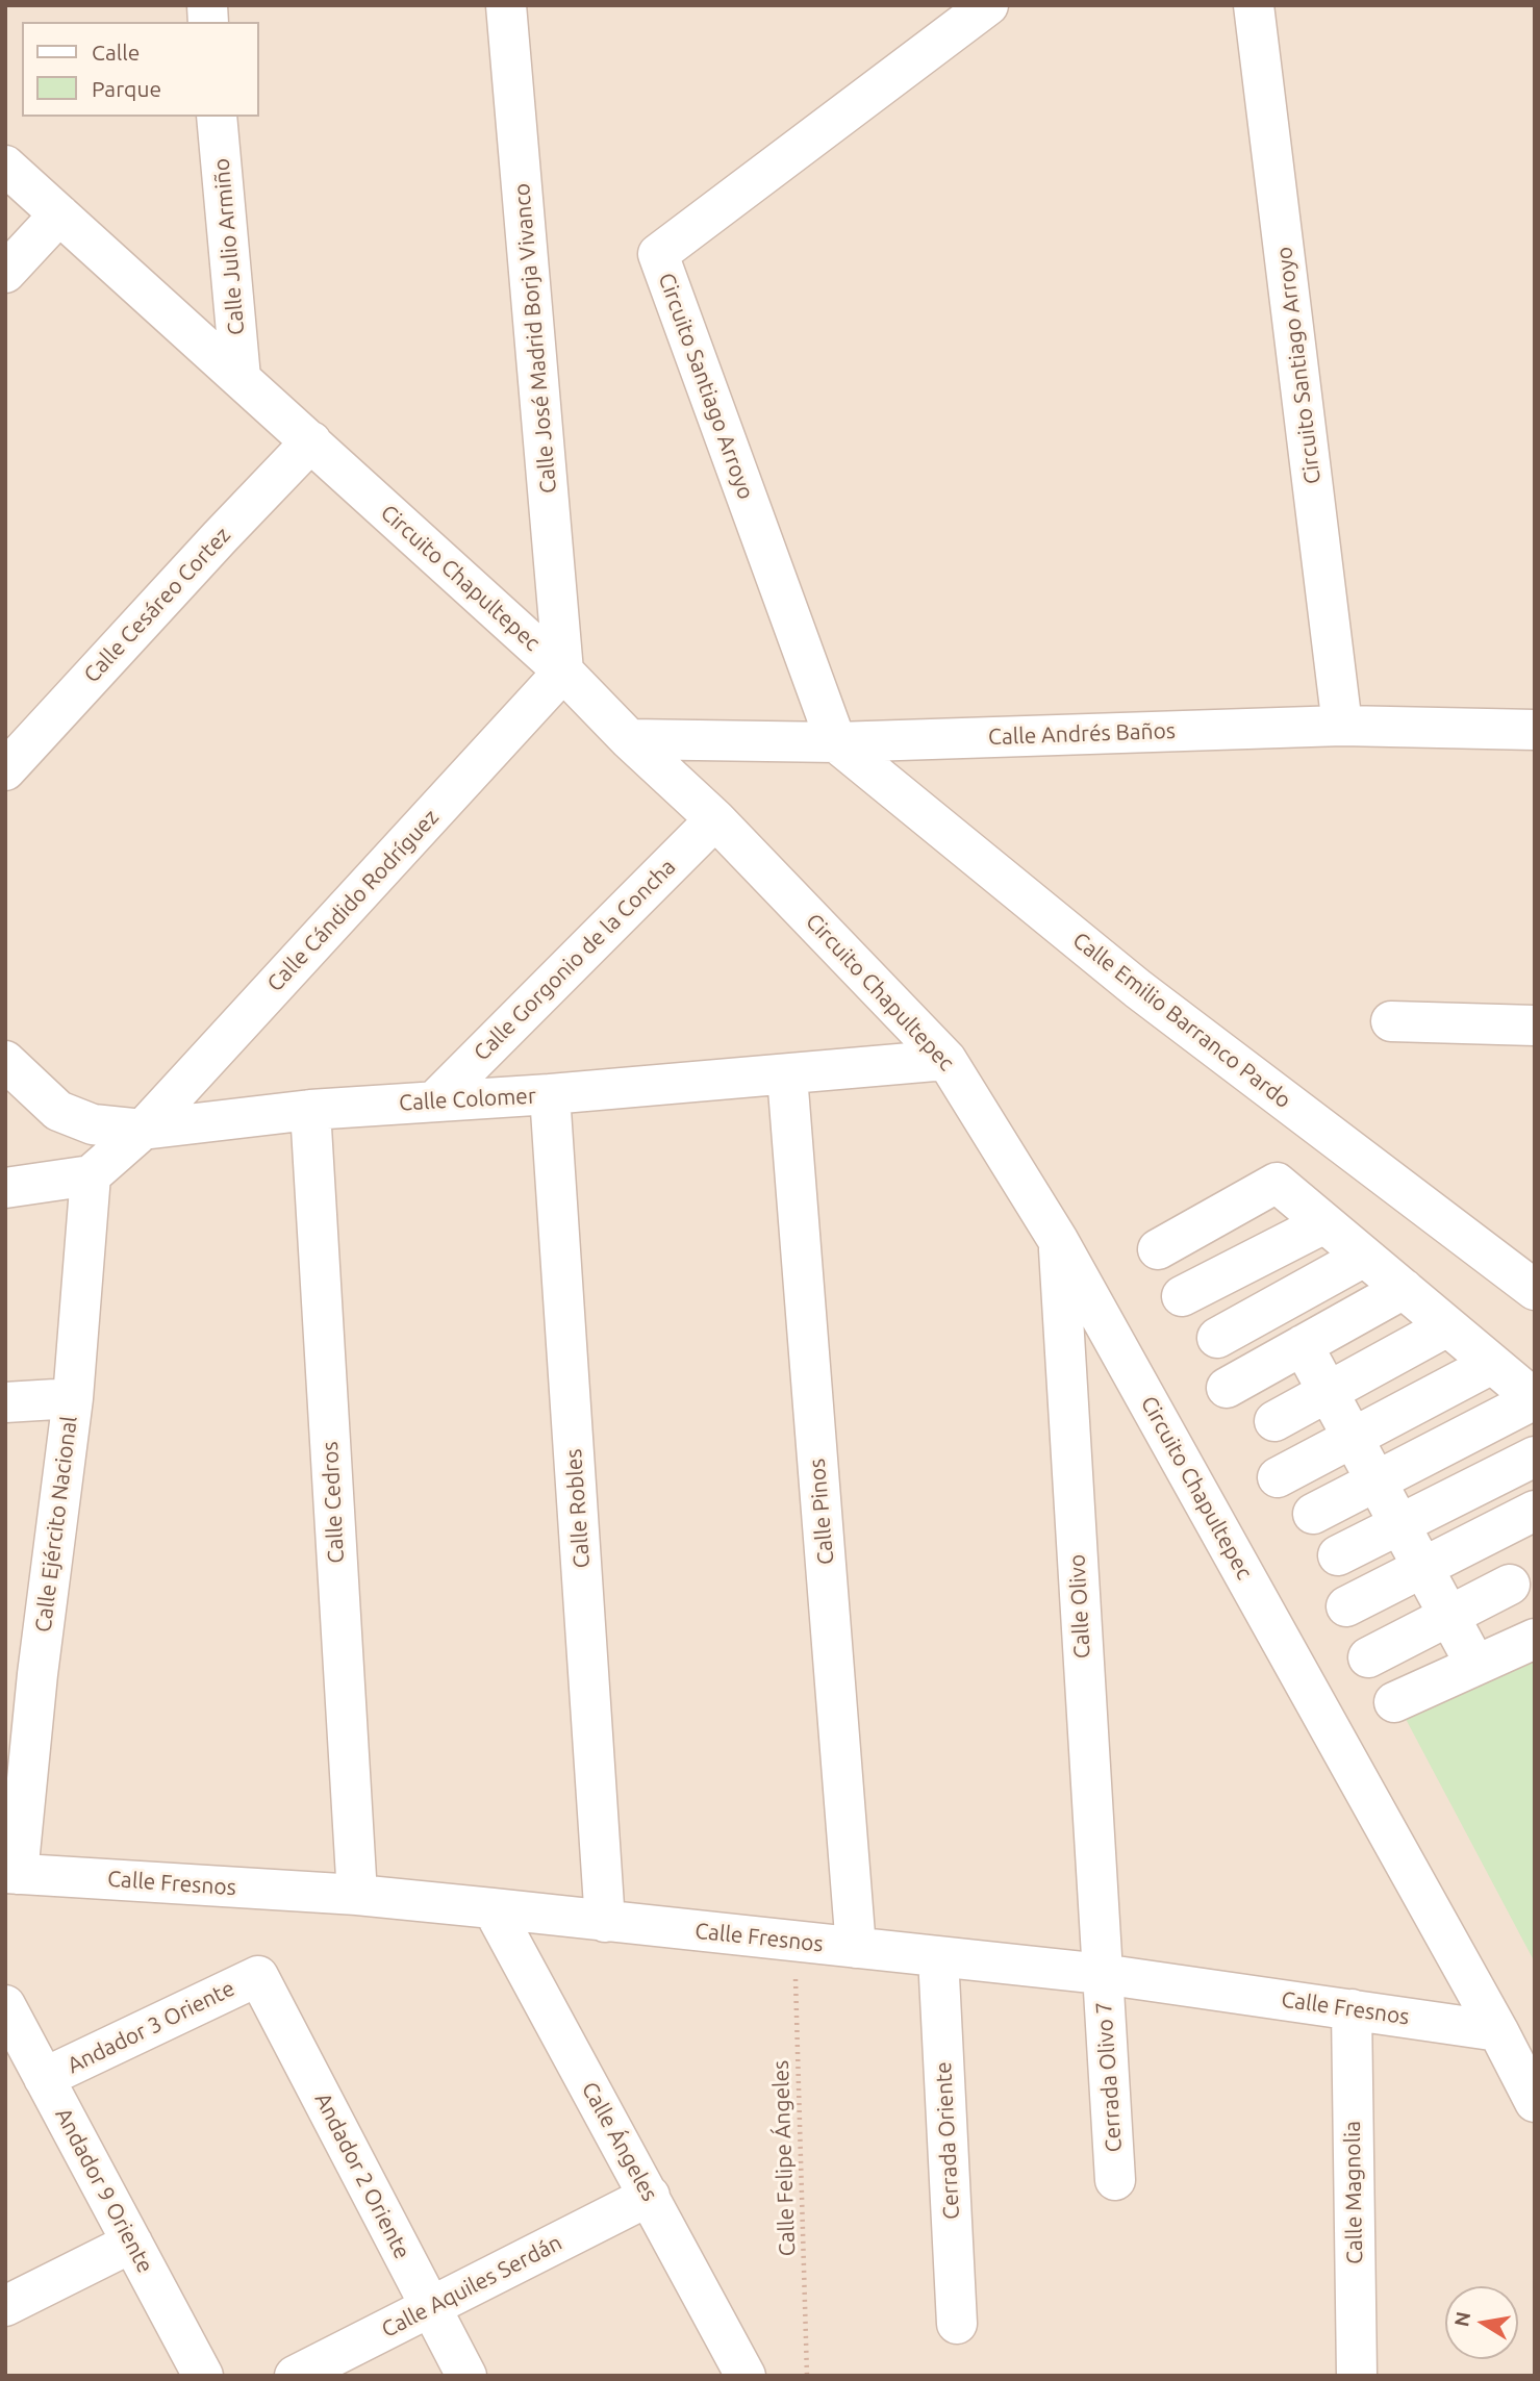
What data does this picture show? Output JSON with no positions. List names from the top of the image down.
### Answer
{
  "streets": {
    "street": [
      "Calle Julio Armiño",
      "Calle José Madrid Borja Vivanco",
      "Circuito Santiago Arroyo",
      "Circuito Chapultepec",
      "Calle Cesáreo Cortez",
      "Calle Andrés Baños",
      "Calle Cándido Rodríguez",
      "Calle Gorgonio de la Concha",
      "Calle Emilio Barranco Pardo",
      "Calle Colomer",
      "Calle Cedros",
      "Calle Robles",
      "Calle Pinos",
      "Calle Ejército Nacional",
      "Calle Olivo",
      "Calle Fresnos",
      "Andador 3 Oriente",
      "Cerrada Olivo 7",
      "Cerrada Oriente",
      "Calle Ángeles",
      "Andador 2 Oriente",
      "Andador 9 Oriente",
      "Calle Magnolia",
      "Calle Aquiles Serdán"
    ],
    "path": ["Calle Felipe Ángeles"]
  },
  "crossings": [
    ["Calle Julio Armiño", "Circuito Chapultepec"],
    ["Calle José Madrid Borja Vivanco", "Circuito Chapultepec"],
    ["Calle José Madrid Borja Vivanco", "Calle Cándido Rodríguez"],
    ["Circuito Santiago Arroyo", "Calle Andrés Baños"],
    ["Circuito Santiago Arroyo", "Calle Emilio Barranco Pardo"],
    ["Circuito Chapultepec", "Calle Cesáreo Cortez"],
    ["Circuito Chapultepec", "Calle Andrés Baños"],
    ["Circuito Chapultepec", "Calle Cándido Rodríguez"],
    ["Circuito Chapultepec", "Calle Gorgonio de la Concha"],
    ["Circuito Chapultepec", "Calle Colomer"],
    ["Circuito Chapultepec", "Calle Olivo"],
    ["Circuito Chapultepec", "Calle Fresnos"],
    ["Calle Andrés Baños", "Calle Emilio Barranco Pardo"],
    ["Calle Cándido Rodríguez", "Calle Colomer"],
    ["Calle Gorgonio de la Concha", "Calle Colomer"],
    ["Calle Colomer", "Calle Cedros"],
    ["Calle Colomer", "Calle Robles"],
    ["Calle Colomer", "Calle Pinos"],
    ["Calle Cedros", "Calle Fresnos"],
    ["Calle Robles", "Calle Fresnos"],
    ["Calle Pinos", "Calle Fresnos"],
    ["Calle Ejército Nacional", "Calle Fresnos"],
    ["Calle Olivo", "Calle Fresnos"],
    ["Calle Olivo", "Cerrada Olivo 7"],
    ["Calle Fresnos", "Cerrada Olivo 7"],
    ["Calle Fresnos", "Cerrada Oriente"],
    ["Calle Fresnos", "Calle Ángeles"],
    ["Calle Fresnos", "Calle Felipe Ángeles"],
    ["Calle Fresnos", "Calle Magnolia"],
    ["Andador 3 Oriente", "Andador 2 Oriente"],
    ["Andador 3 Oriente", "Andador 9 Oriente"],
    ["Calle Ángeles", "Calle Aquiles Serdán"],
    ["Andador 2 Oriente", "Calle Aquiles Serdán"]
  ],
  "legend": ["Calle", "Parque"],
  "north": "left"
}
